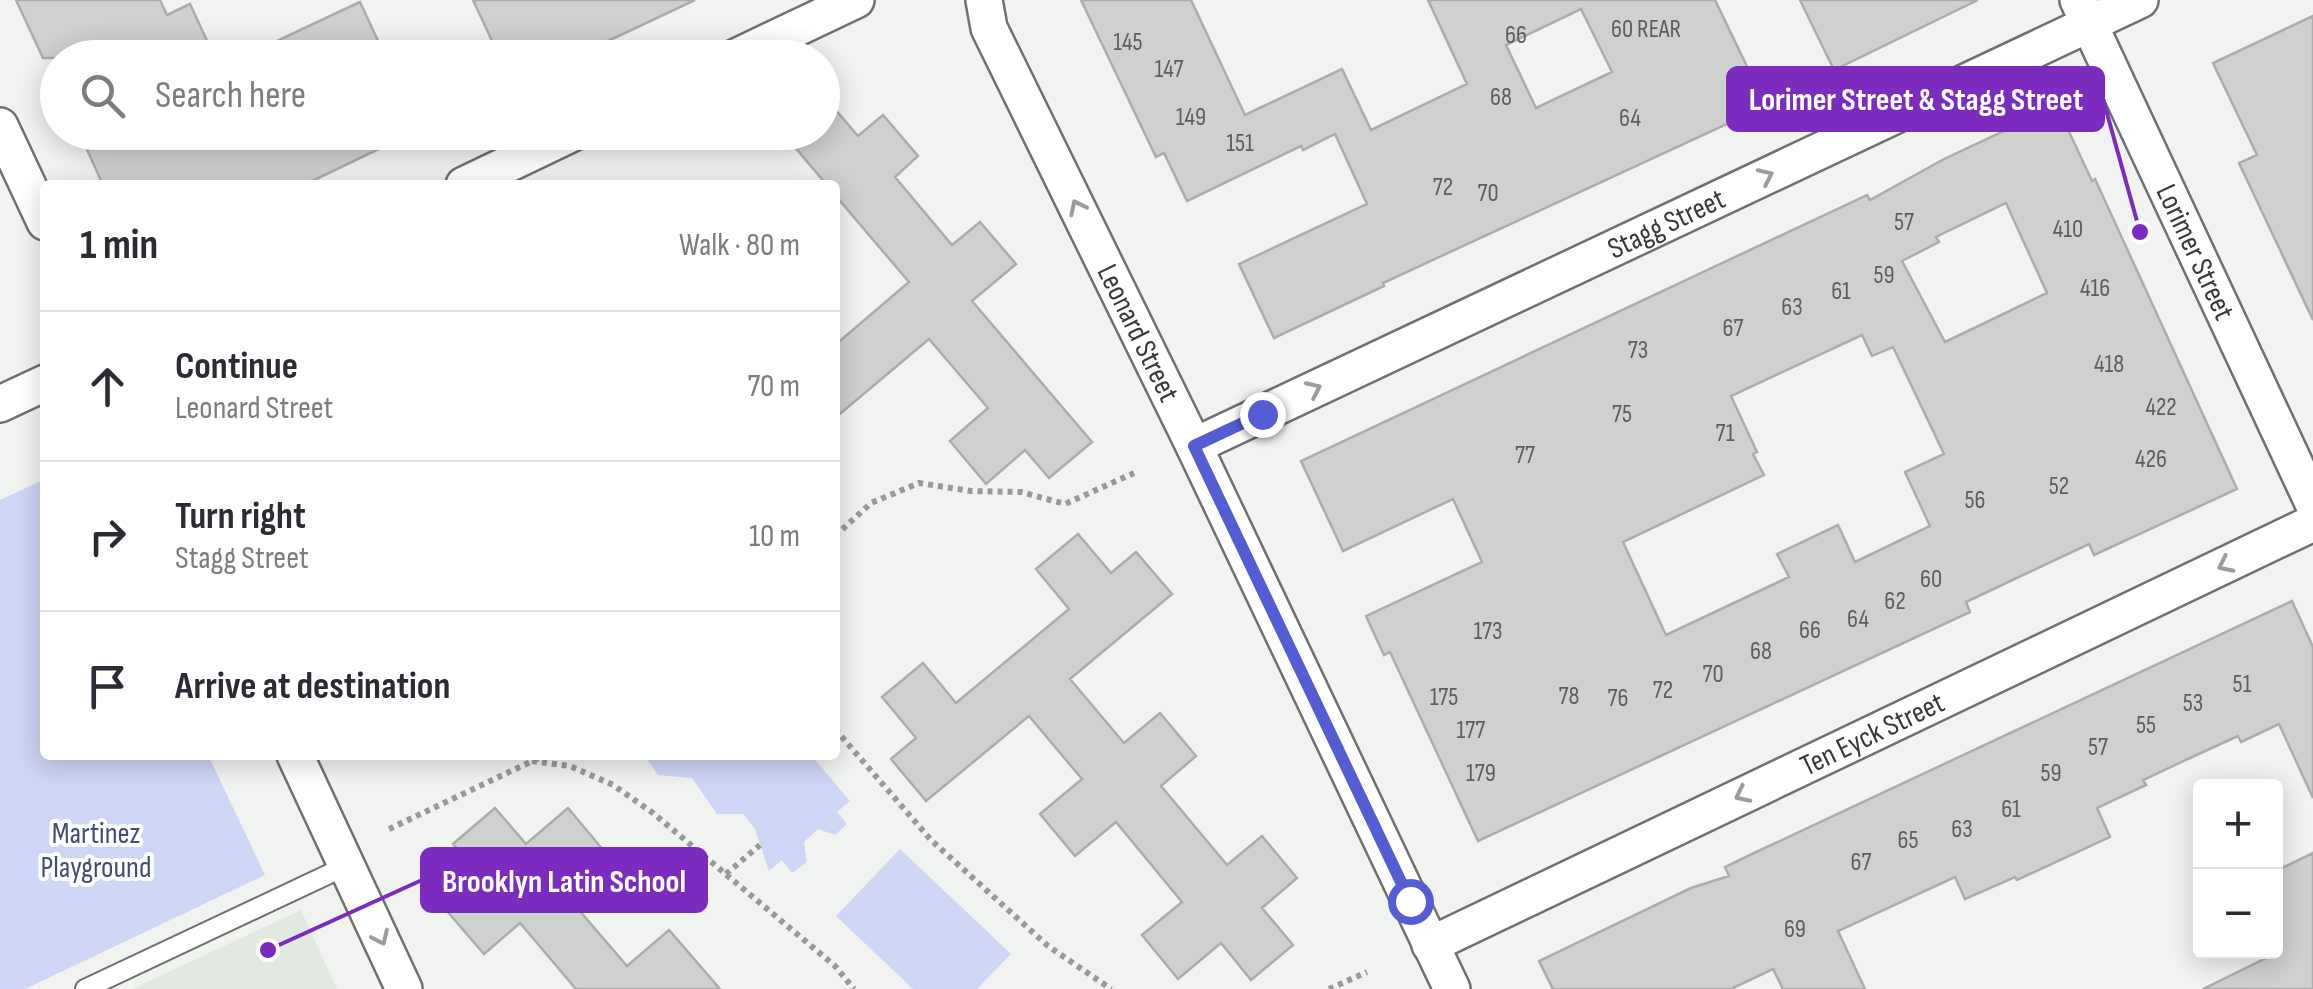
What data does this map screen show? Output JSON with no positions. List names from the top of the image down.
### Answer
{
  "streets": {
    "street": [
      "Stagg Street",
      "Lorimer Street",
      "Leonard Street",
      "Ten Eyck Street"
    ]
  },
  "crossings": [
    ["Stagg Street", "Lorimer Street"],
    ["Stagg Street", "Leonard Street"],
    ["Leonard Street", "Ten Eyck Street"]
  ],
  "one_way": ["Stagg Street", "Leonard Street", "Ten Eyck Street"],
  "parks": ["Martinez Playground"],
  "places": ["Lorimer Street & Stagg Street", "Brooklyn Latin School"],
  "house_numbers": [
    "60 REAR",
    "66",
    "145",
    "147",
    "68",
    "149",
    "64",
    "151",
    "72",
    "70",
    "57",
    "410",
    "59",
    "416",
    "61",
    "63",
    "67",
    "73",
    "418",
    "422",
    "75",
    "71",
    "77",
    "426",
    "52",
    "56",
    "60",
    "62",
    "64",
    "66",
    "173",
    "68",
    "70",
    "51",
    "72",
    "78",
    "175",
    "76",
    "53",
    "55",
    "177",
    "57",
    "179",
    "59",
    "61",
    "63",
    "65",
    "67",
    "69"
  ],
  "page": {
    "search": "Search here",
    "heading": ["1 min", "Walk · 80 m"],
    "list": [
      ["Continue", "Leonard Street", "70 m"],
      ["Turn right", "Stagg Street", "10 m"],
      "Arrive at destination"
    ],
    "map_buttons": ["+", "−"]
  }
}
